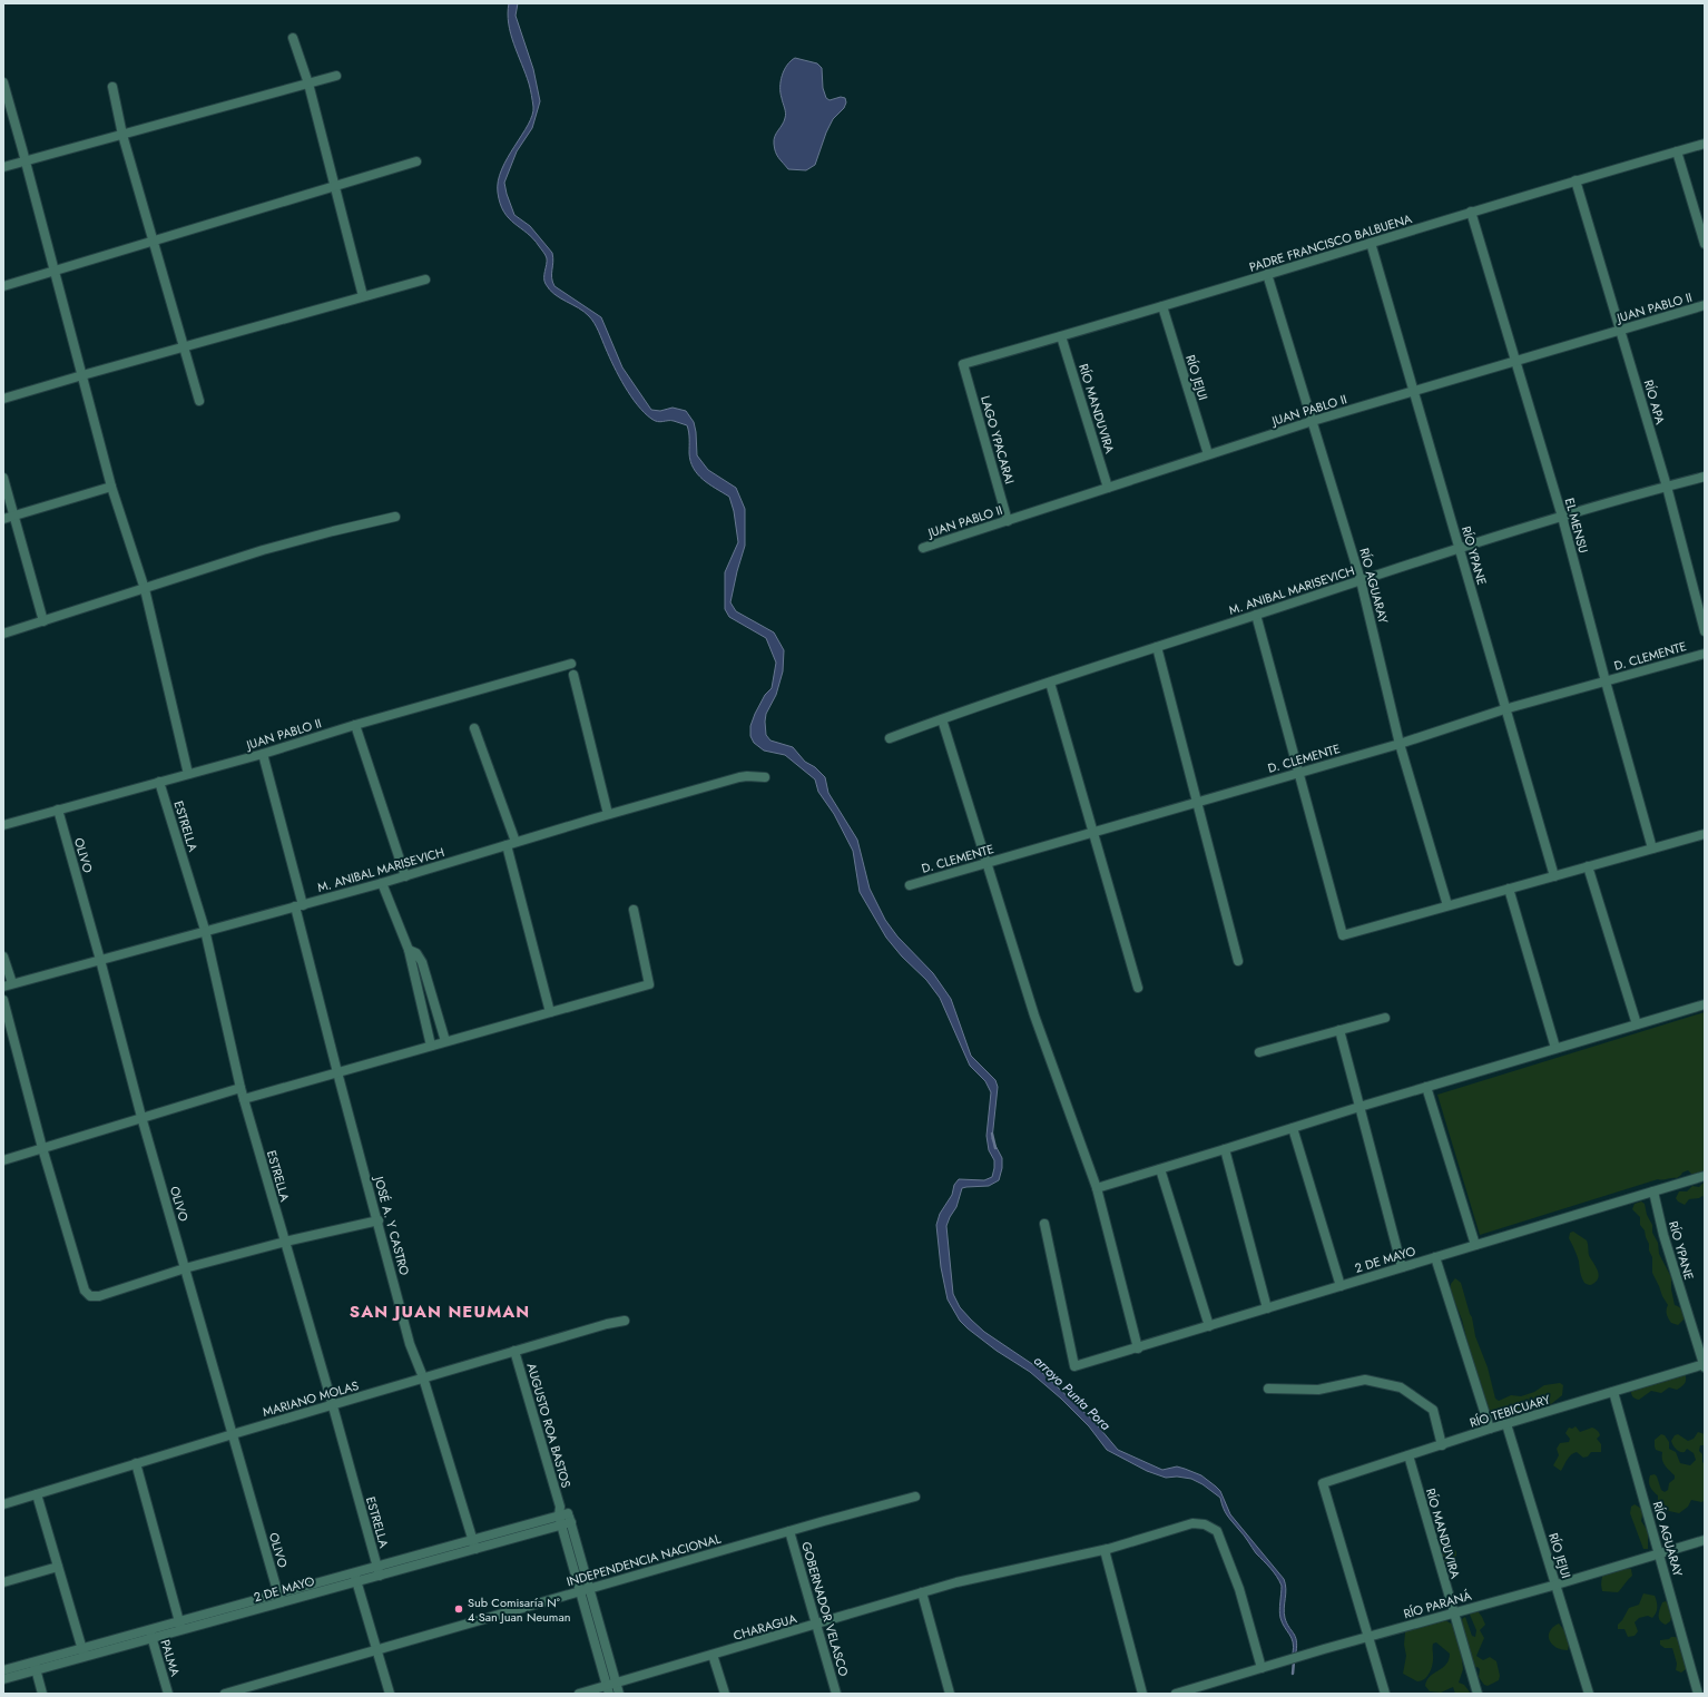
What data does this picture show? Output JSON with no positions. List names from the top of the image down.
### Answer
{
  "streets": {
    "street": [
      "PADRE FRANCISCO BALBUENA",
      "JUAN PABLO II",
      "RÍO JEJUI",
      "RÍO APA",
      "RÍO MANDUVIRA",
      "LAGO YPACARAI",
      "EL MENSU",
      "RÍO YPANE",
      "RÍO AGUARAY",
      "M. ANIBAL MARISEVICH",
      "D. CLEMENTE",
      "ESTRELLA",
      "OLIVO",
      "JOSÉ A. Y CASTRO",
      "2 DE MAYO",
      "MARIANO MOLAS",
      "RÍO TEBICUARY",
      "AUGUSTO ROA BASTOS",
      "INDEPENDENCIA NACIONAL",
      "RÍO PARANÁ",
      "GOBERNADOR VELASCO",
      "CHARAGUA",
      "PALMA"
    ]
  },
  "crossings": [
    ["PADRE FRANCISCO BALBUENA", "RÍO JEJUI"],
    ["PADRE FRANCISCO BALBUENA", "RÍO APA"],
    ["PADRE FRANCISCO BALBUENA", "RÍO MANDUVIRA"],
    ["PADRE FRANCISCO BALBUENA", "LAGO YPACARAI"],
    ["PADRE FRANCISCO BALBUENA", "EL MENSU"],
    ["PADRE FRANCISCO BALBUENA", "RÍO YPANE"],
    ["PADRE FRANCISCO BALBUENA", "RÍO AGUARAY"],
    ["JUAN PABLO II", "RÍO JEJUI"],
    ["JUAN PABLO II", "RÍO APA"],
    ["JUAN PABLO II", "RÍO MANDUVIRA"],
    ["JUAN PABLO II", "LAGO YPACARAI"],
    ["JUAN PABLO II", "EL MENSU"],
    ["JUAN PABLO II", "RÍO YPANE"],
    ["JUAN PABLO II", "RÍO AGUARAY"],
    ["JUAN PABLO II", "ESTRELLA"],
    ["JUAN PABLO II", "OLIVO"],
    ["JUAN PABLO II", "JOSÉ A. Y CASTRO"],
    ["RÍO JEJUI", "RÍO TEBICUARY"],
    ["RÍO JEJUI", "RÍO PARANÁ"],
    ["RÍO APA", "M. ANIBAL MARISEVICH"],
    ["RÍO MANDUVIRA", "RÍO TEBICUARY"],
    ["RÍO MANDUVIRA", "RÍO PARANÁ"],
    ["EL MENSU", "M. ANIBAL MARISEVICH"],
    ["EL MENSU", "D. CLEMENTE"],
    ["RÍO YPANE", "M. ANIBAL MARISEVICH"],
    ["RÍO YPANE", "D. CLEMENTE"],
    ["RÍO YPANE", "2 DE MAYO"],
    ["RÍO YPANE", "RÍO TEBICUARY"],
    ["RÍO AGUARAY", "M. ANIBAL MARISEVICH"],
    ["RÍO AGUARAY", "D. CLEMENTE"],
    ["RÍO AGUARAY", "RÍO TEBICUARY"],
    ["RÍO AGUARAY", "RÍO PARANÁ"],
    ["M. ANIBAL MARISEVICH", "ESTRELLA"],
    ["M. ANIBAL MARISEVICH", "OLIVO"],
    ["M. ANIBAL MARISEVICH", "JOSÉ A. Y CASTRO"],
    ["ESTRELLA", "2 DE MAYO"],
    ["ESTRELLA", "MARIANO MOLAS"],
    ["OLIVO", "2 DE MAYO"],
    ["OLIVO", "MARIANO MOLAS"],
    ["JOSÉ A. Y CASTRO", "2 DE MAYO"],
    ["JOSÉ A. Y CASTRO", "MARIANO MOLAS"],
    ["2 DE MAYO", "AUGUSTO ROA BASTOS"],
    ["2 DE MAYO", "PALMA"],
    ["MARIANO MOLAS", "AUGUSTO ROA BASTOS"],
    ["RÍO TEBICUARY", "RÍO PARANÁ"],
    ["AUGUSTO ROA BASTOS", "INDEPENDENCIA NACIONAL"],
    ["AUGUSTO ROA BASTOS", "CHARAGUA"],
    ["INDEPENDENCIA NACIONAL", "GOBERNADOR VELASCO"],
    ["RÍO PARANÁ", "CHARAGUA"],
    ["GOBERNADOR VELASCO", "CHARAGUA"]
  ],
  "districts": ["SAN JUAN NEUMAN"],
  "water": ["arroyo Punta Pora"],
  "places": ["Sub Comisaría N° 4 San Juan Neuman"]
}
